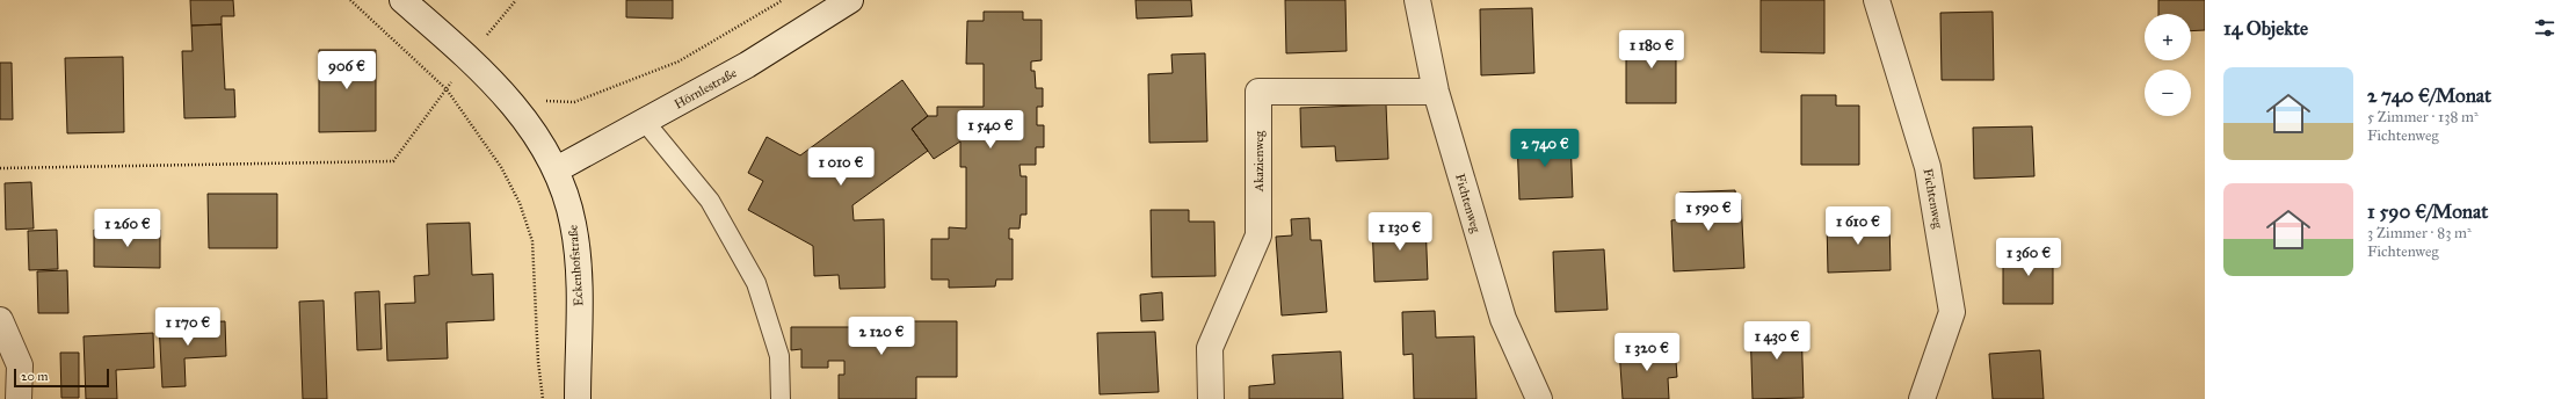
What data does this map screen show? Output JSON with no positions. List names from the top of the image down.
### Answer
{
  "streets": {
    "street": [
      "Hörnlestraße",
      "Akazienweg",
      "Fichtenweg",
      "Eckenhofstraße"
    ]
  },
  "crossings": [
    ["Hörnlestraße", "Eckenhofstraße"],
    ["Akazienweg", "Fichtenweg"]
  ],
  "scale_bar": "20 m",
  "page": {
    "heading": "14 Objekte",
    "map_buttons": ["+", "−"],
    "price": [
      "1 180 €",
      "906 €",
      "1 540 €",
      "2 740 €",
      "1 010 €",
      "1 590 €",
      "1 610 €",
      "1 260 €",
      "1 130 €",
      "1 360 €",
      "1 170 €",
      "2 120 €",
      "1 430 €",
      "1 320 €"
    ],
    "list": [
      {
        "name": "2 740 €/Monat",
        "note": "5 Zimmer · 138 m² · Fichtenweg"
      },
      {
        "name": "1 590 €/Monat",
        "note": "3 Zimmer · 83 m² · Fichtenweg"
      }
    ],
    "scale": "20 m"
  }
}
